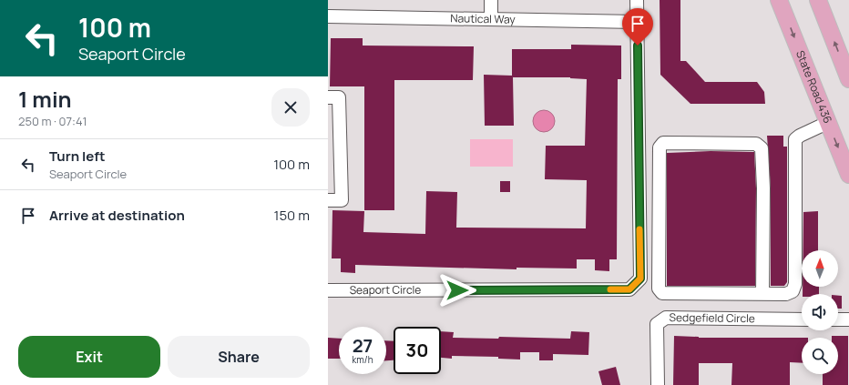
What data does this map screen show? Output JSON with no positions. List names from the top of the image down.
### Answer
{
  "streets": {
    "main road": ["State Road 436"],
    "street": ["Nautical Way", "Seaport Circle", "Sedgefield Circle"]
  },
  "crossings": [
    ["Nautical Way", "Seaport Circle"]
  ],
  "north": "top",
  "page": {
    "turn": ["100 m", "Seaport Circle"],
    "heading": ["1 min", "250 m · 07:41"],
    "list": [
      {
        "name": "Turn left",
        "note": "Seaport Circle",
        "value": "100 m"
      },
      {
        "name": "Arrive at destination",
        "value": "150 m"
      }
    ],
    "speed": "27 km/h",
    "limit": "30",
    "buttons": ["Exit", "Share"]
  }
}
